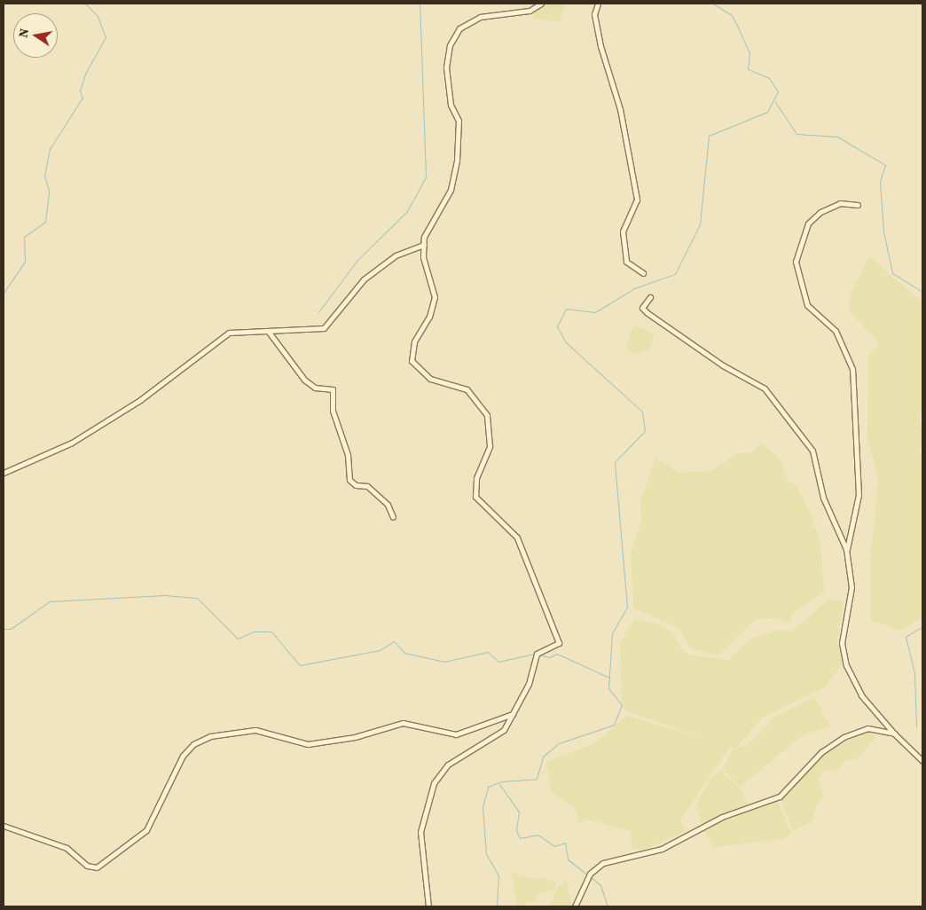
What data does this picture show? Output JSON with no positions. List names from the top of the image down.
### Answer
{
  "north": "left"
}
